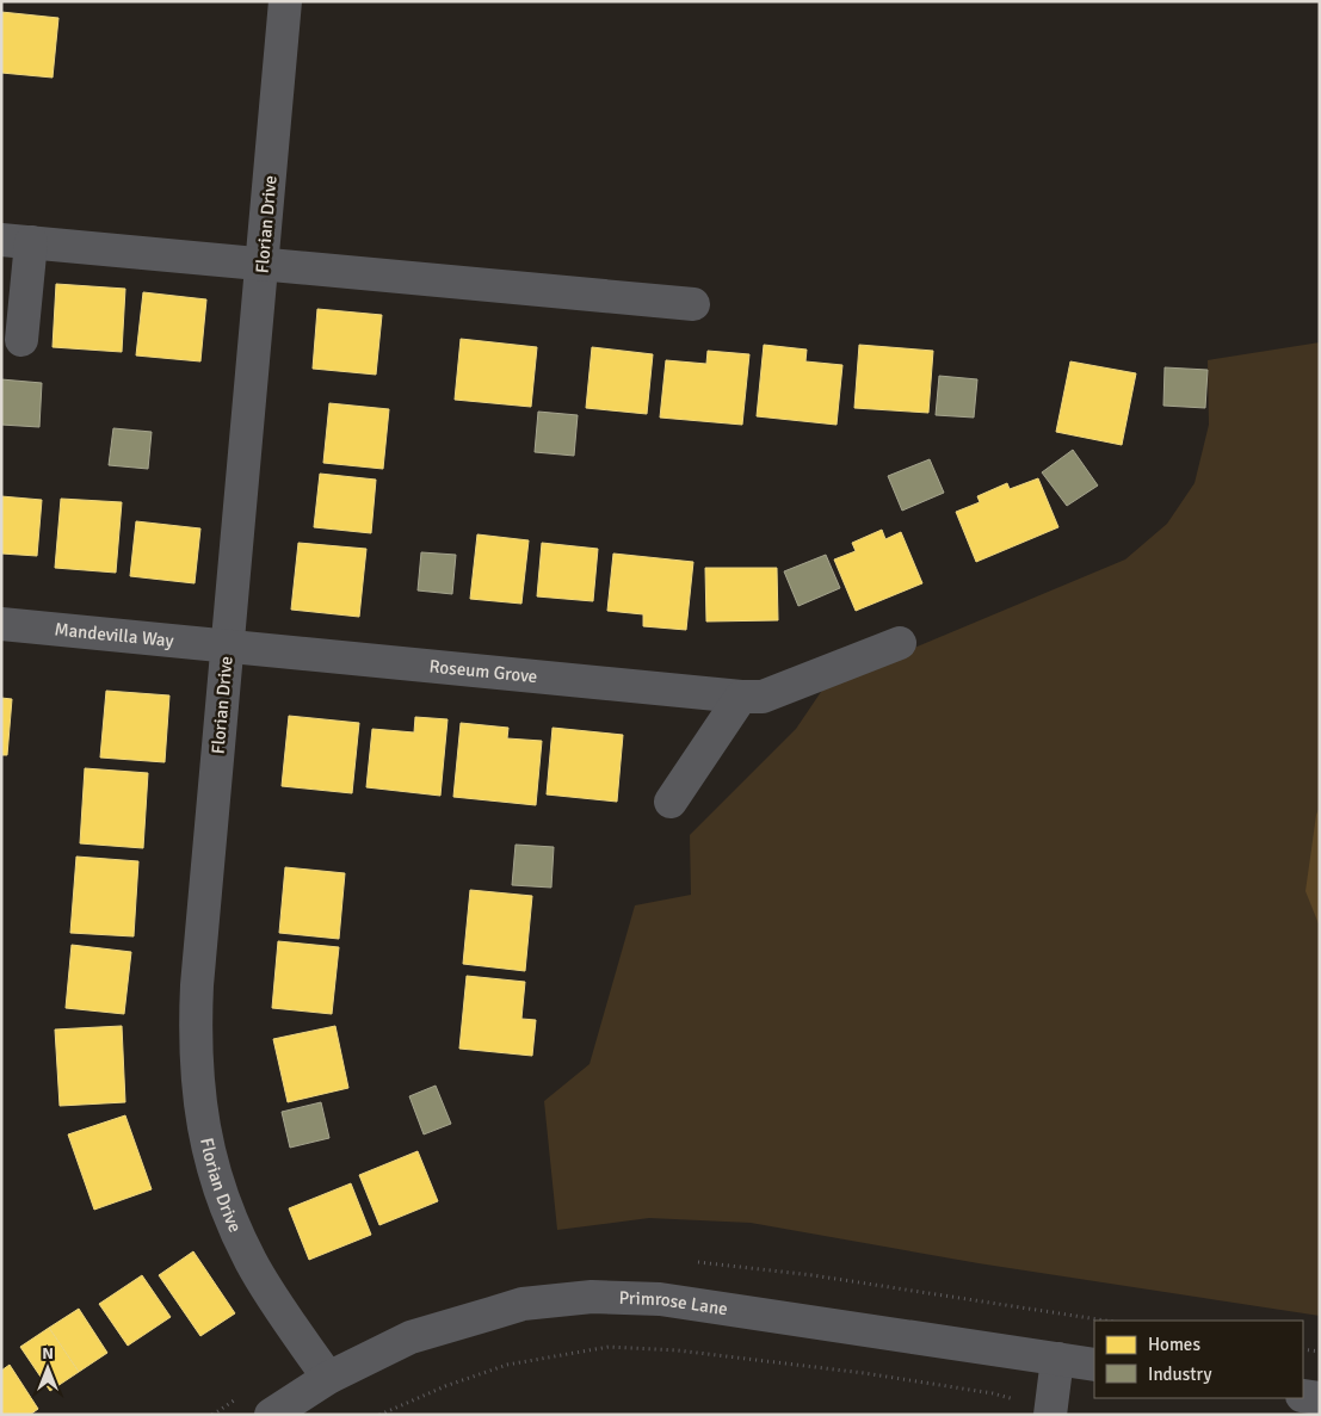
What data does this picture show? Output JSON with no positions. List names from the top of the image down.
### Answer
{
  "streets": {
    "street": [
      "Florian Drive",
      "Mandevilla Way",
      "Roseum Grove",
      "Primrose Lane"
    ]
  },
  "crossings": [
    ["Florian Drive", "Mandevilla Way"],
    ["Florian Drive", "Roseum Grove"],
    ["Florian Drive", "Primrose Lane"],
    ["Mandevilla Way", "Roseum Grove"]
  ],
  "legend": ["Homes", "Industry"],
  "north": "top"
}
